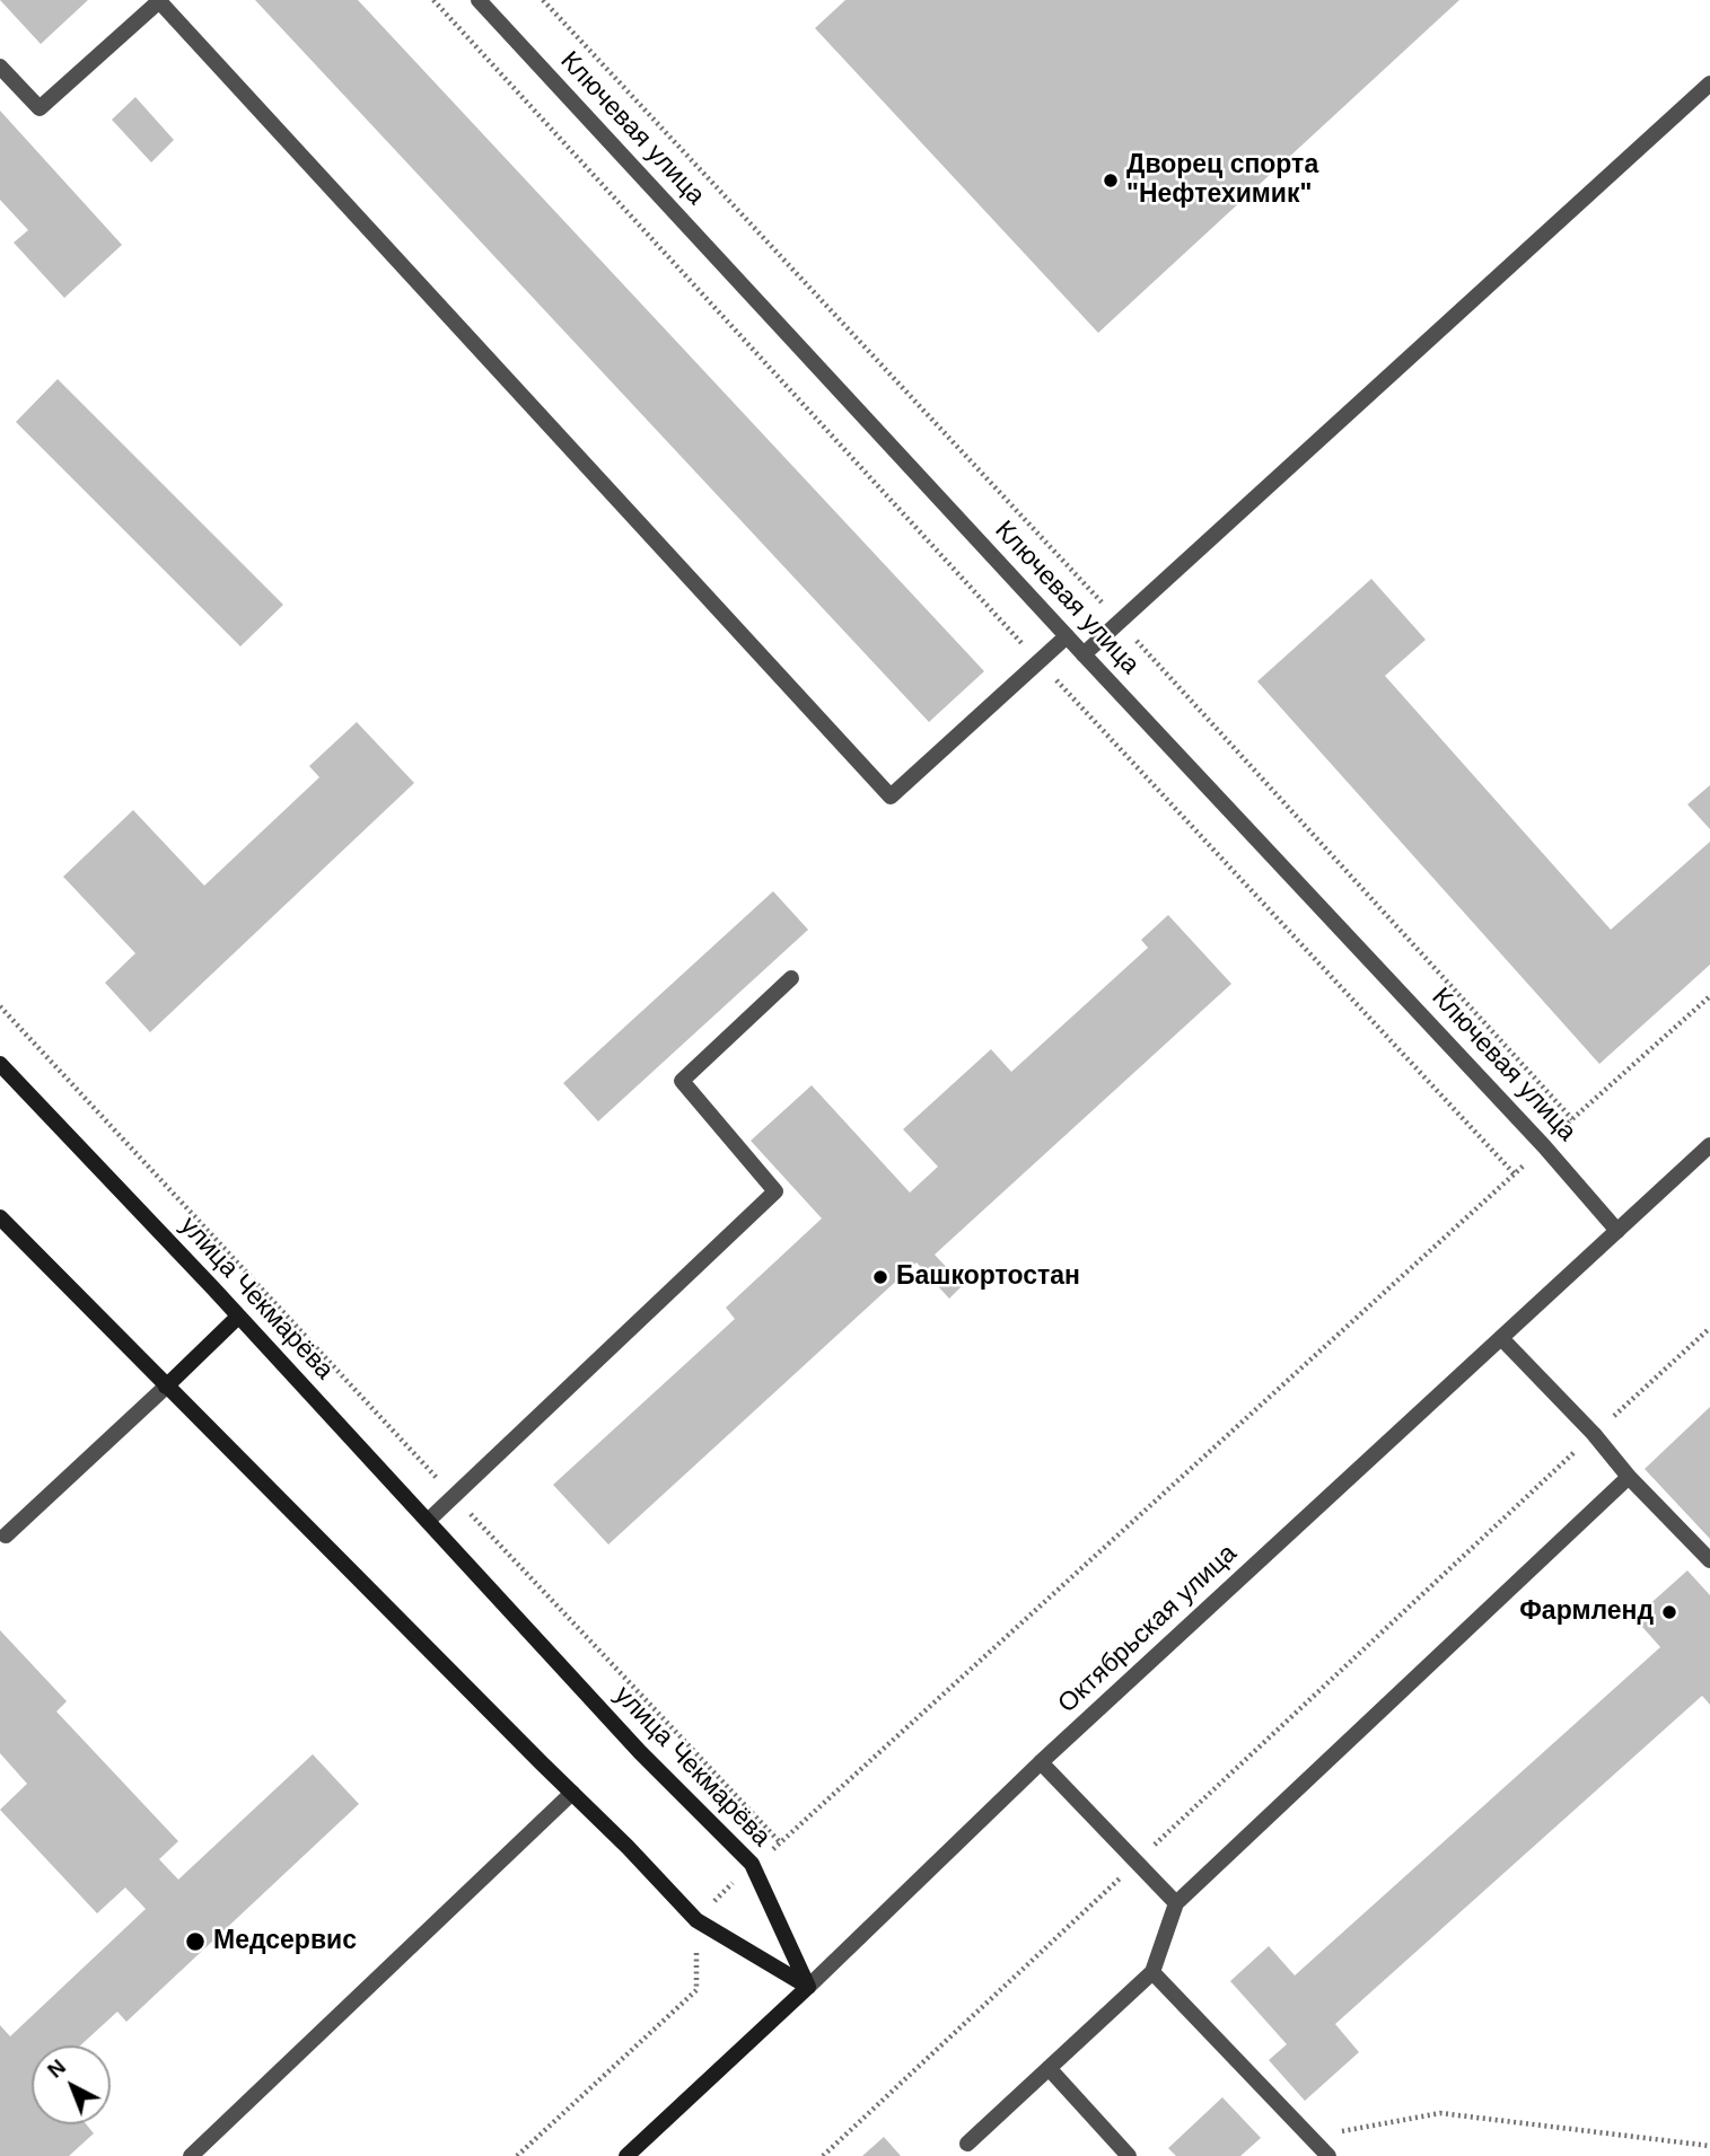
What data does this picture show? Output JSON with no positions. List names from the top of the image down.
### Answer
{
  "streets": {
    "main road": ["улица Чекмарёва", "Октябрьская улица"],
    "street": ["Ключевая улица"]
  },
  "crossings": [
    ["Ключевая улица", "Октябрьская улица"],
    ["улица Чекмарёва", "Октябрьская улица"]
  ],
  "places": [
    "Дворец спорта \"Нефтехимик\"",
    "Башкортостан",
    "Фармленд",
    "Медсервис"
  ],
  "north": "top left"
}
